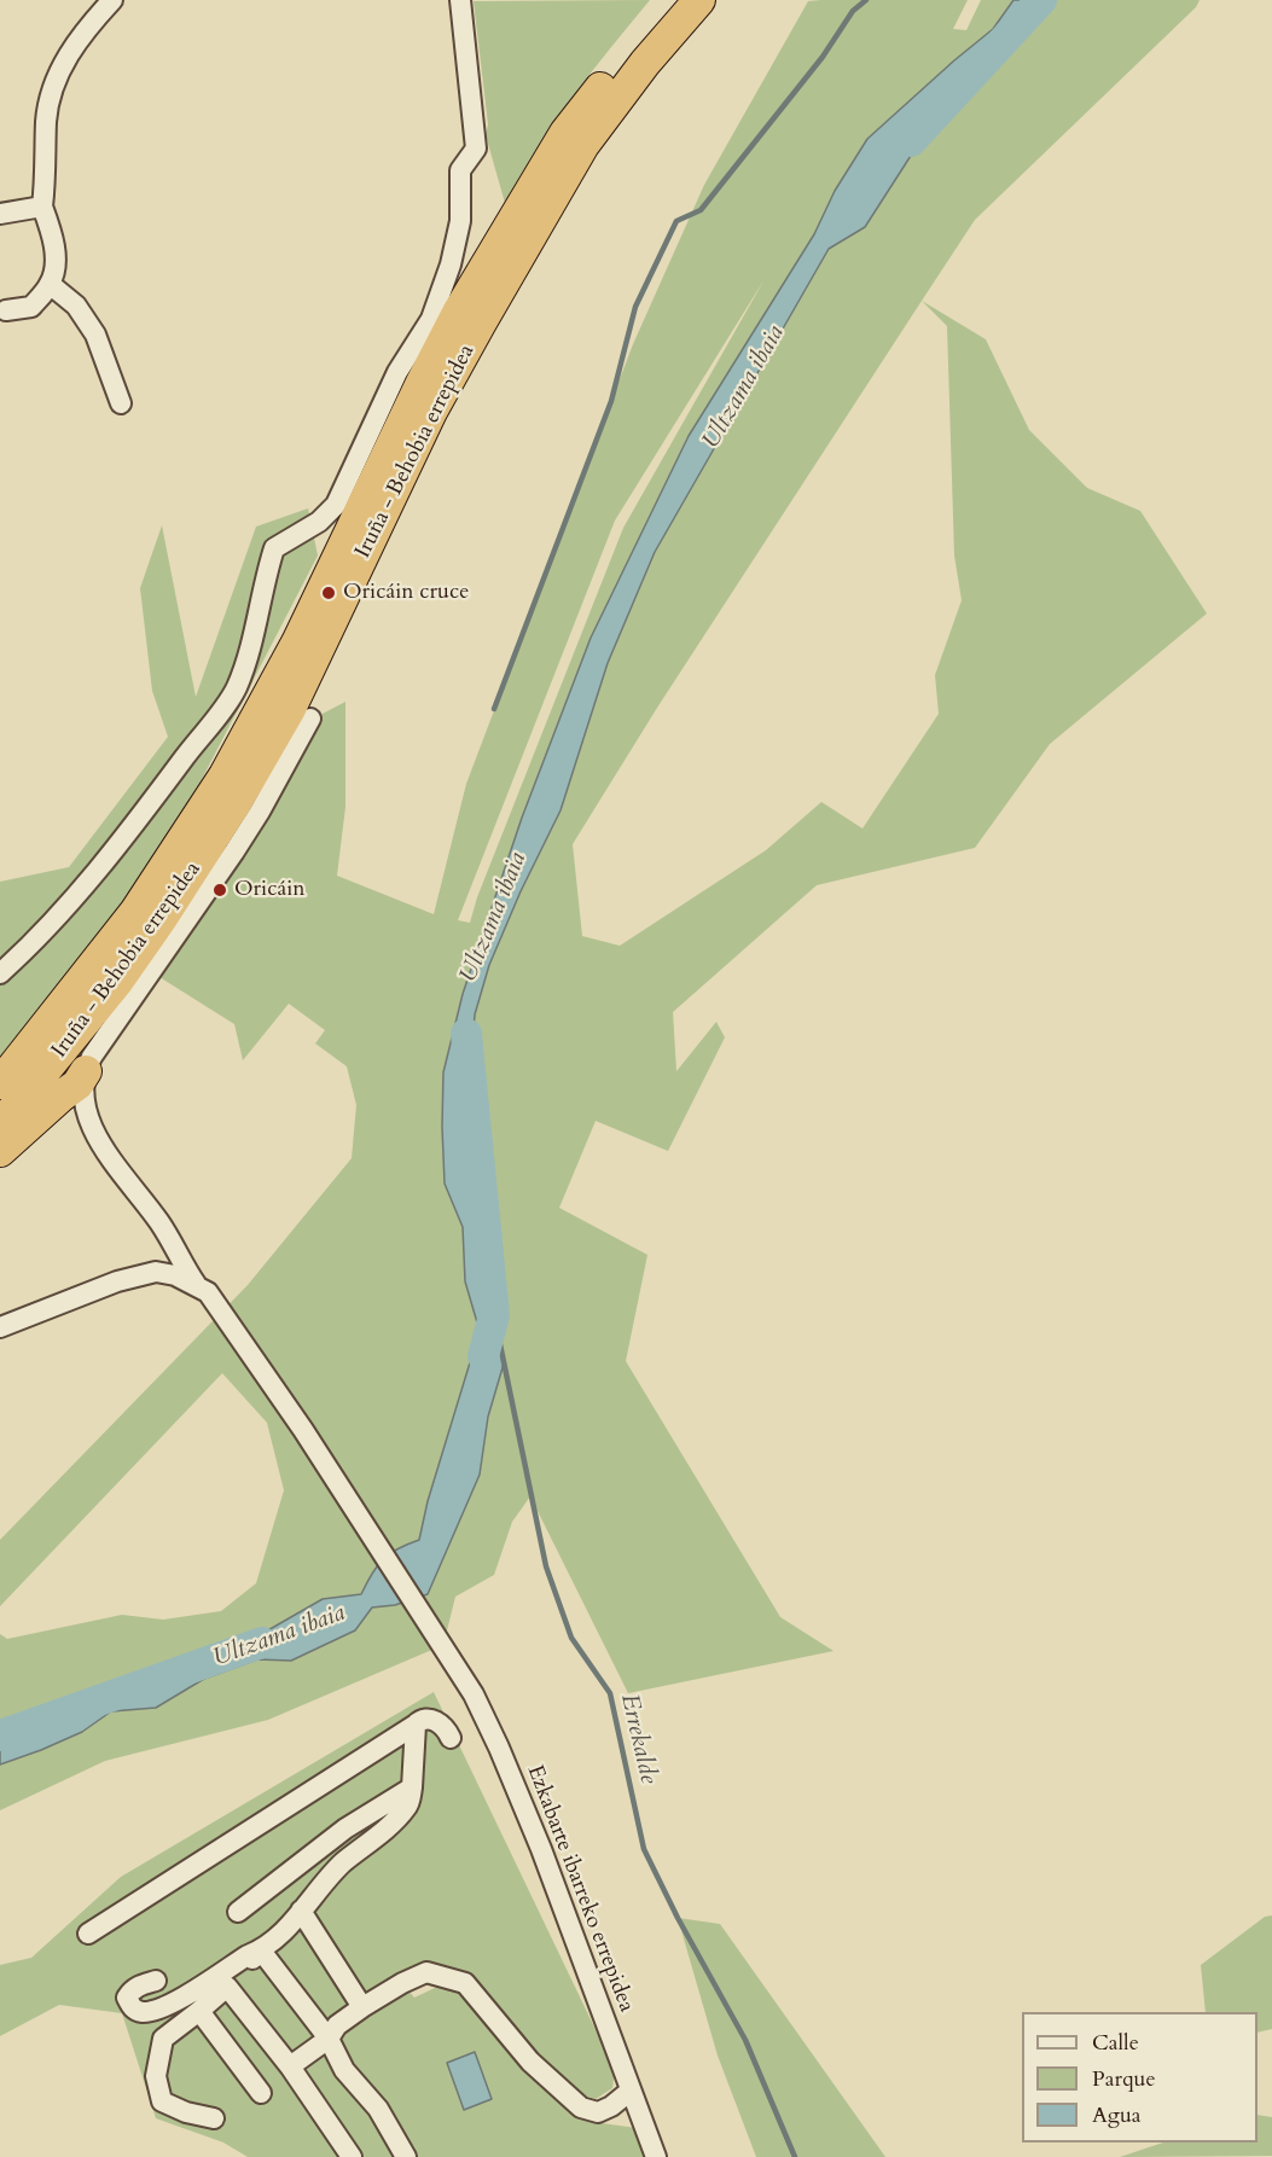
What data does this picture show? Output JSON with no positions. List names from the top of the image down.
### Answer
{
  "streets": {
    "highway": ["Iruña - Behobia errepidea"],
    "street": ["Ezkabarte ibarreko errepidea"]
  },
  "water": ["Ultzama ibaia", "Errekalde"],
  "places": ["Oricáin cruce", "Oricáin"],
  "legend": ["Calle", "Parque", "Agua"]
}
